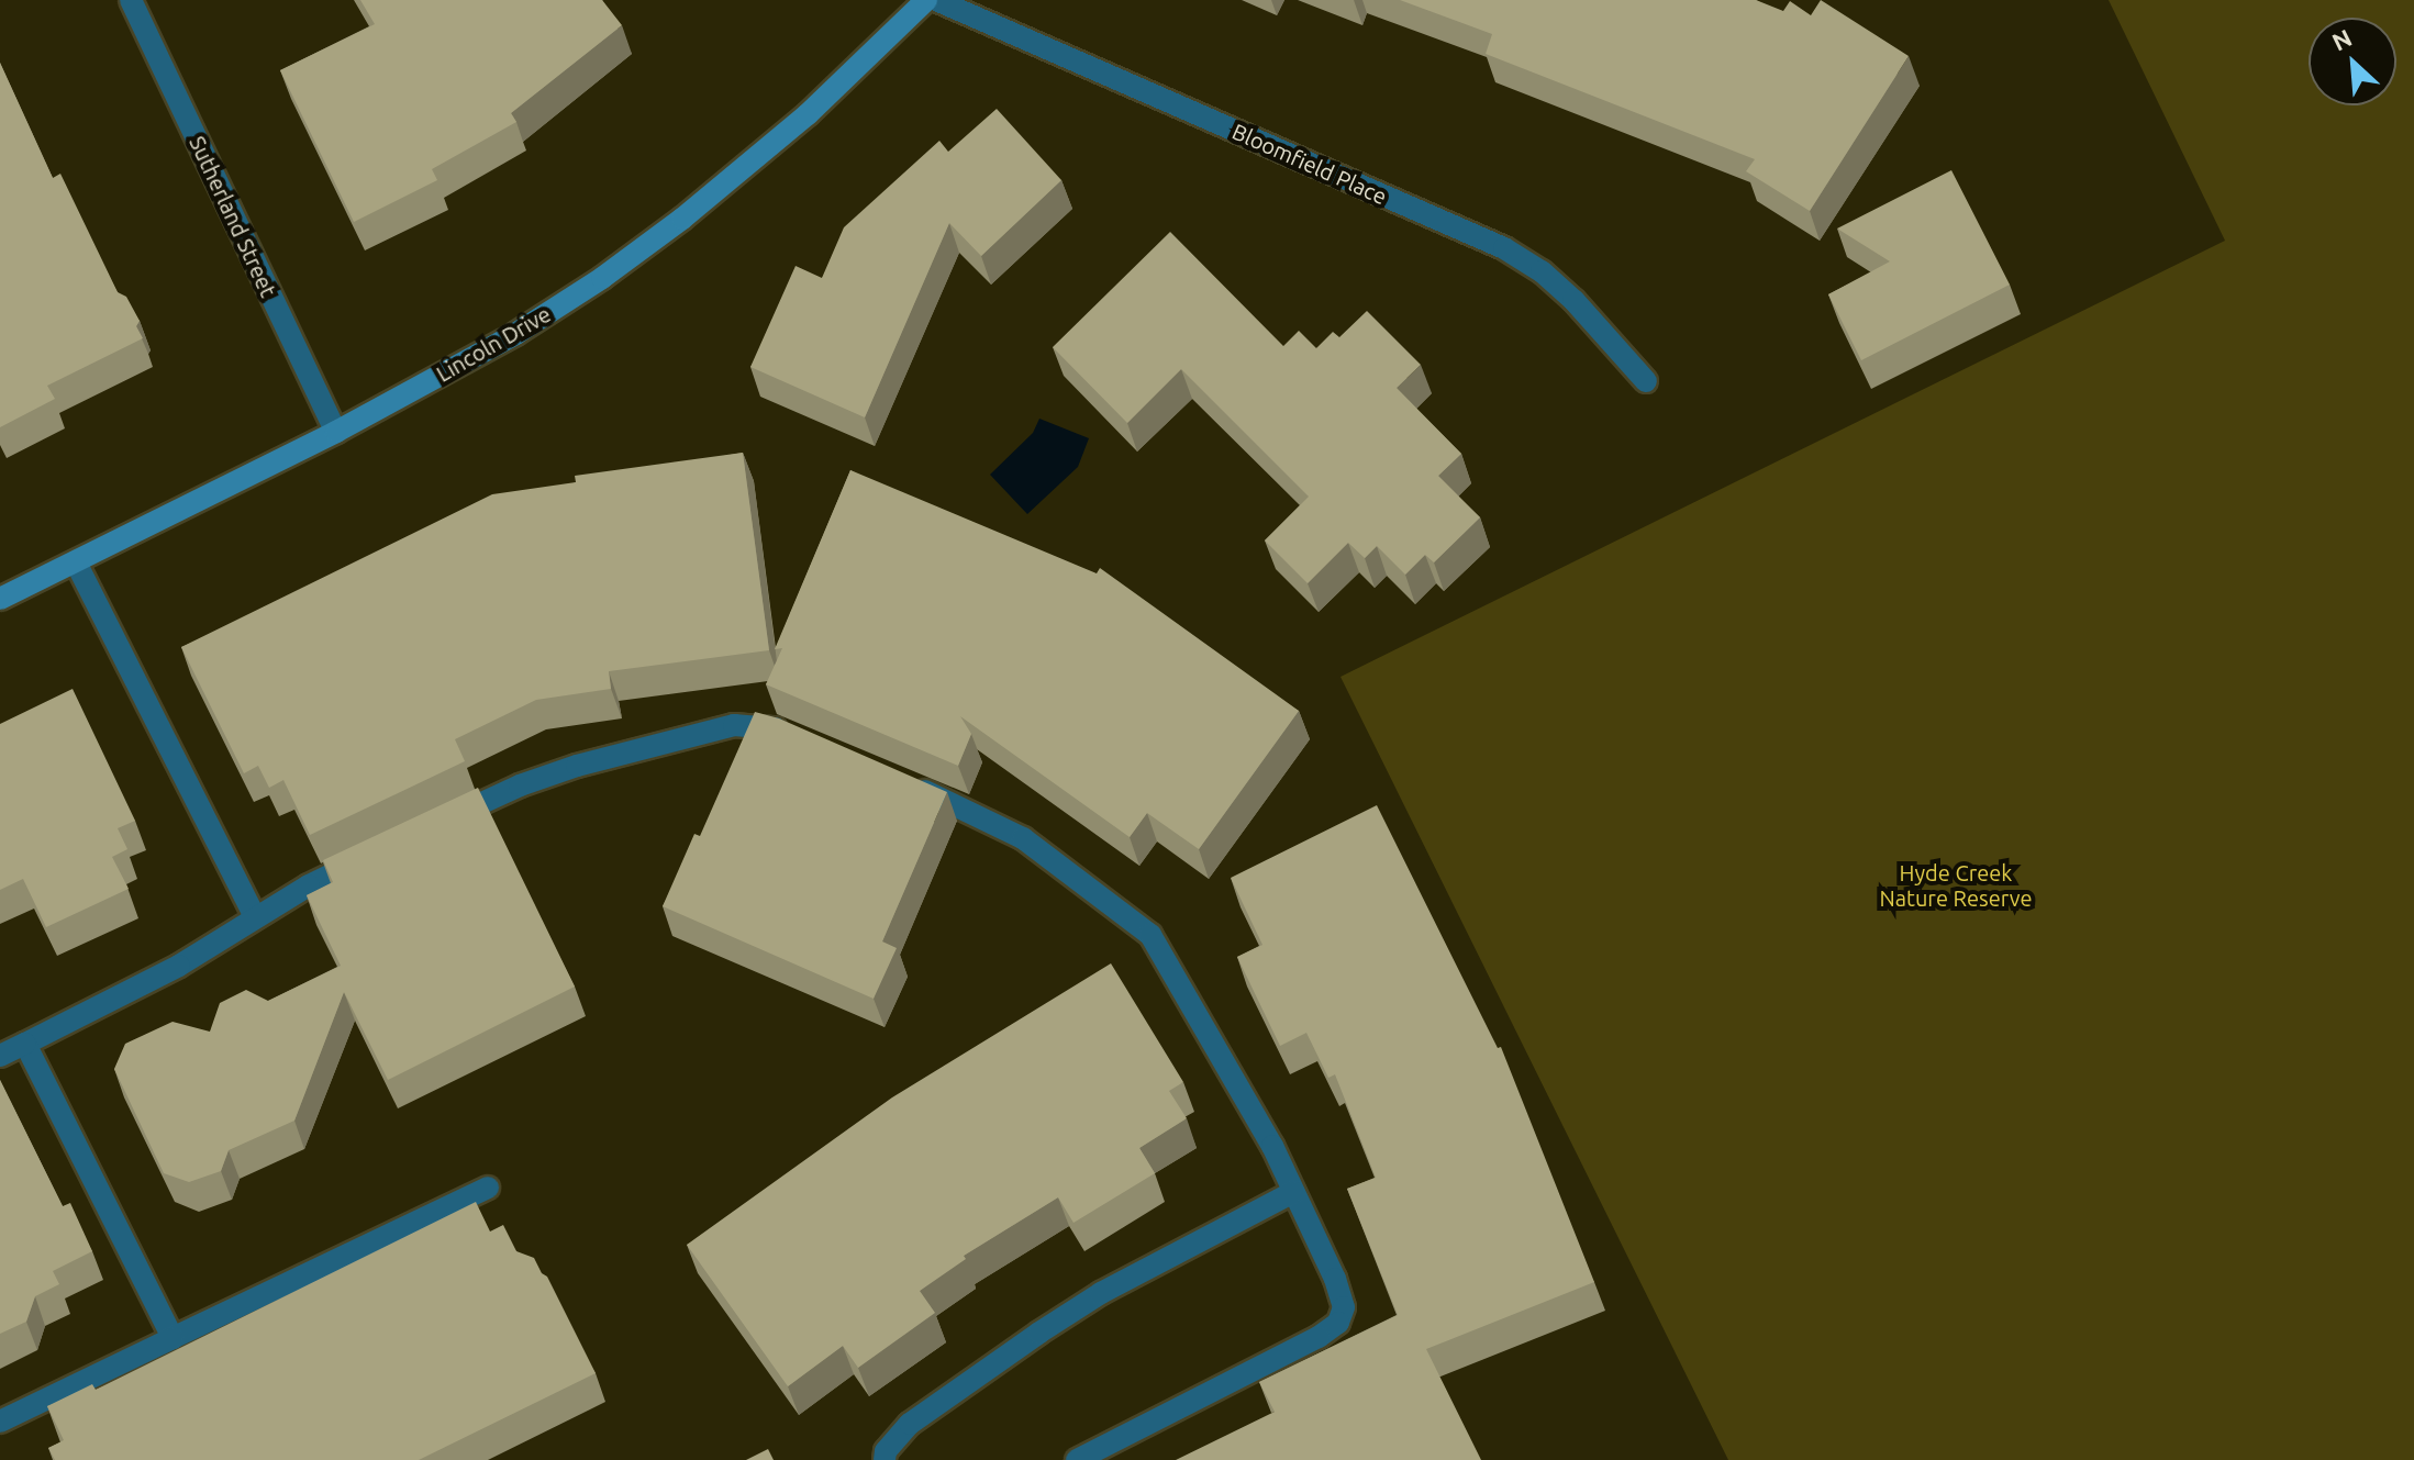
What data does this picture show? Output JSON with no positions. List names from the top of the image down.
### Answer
{
  "streets": {
    "street": ["Bloomfield Place", "Sutherland Street", "Lincoln Drive"]
  },
  "crossings": [
    ["Sutherland Street", "Lincoln Drive"]
  ],
  "parks": ["Hyde Creek Nature Reserve"],
  "north": "top left"
}
